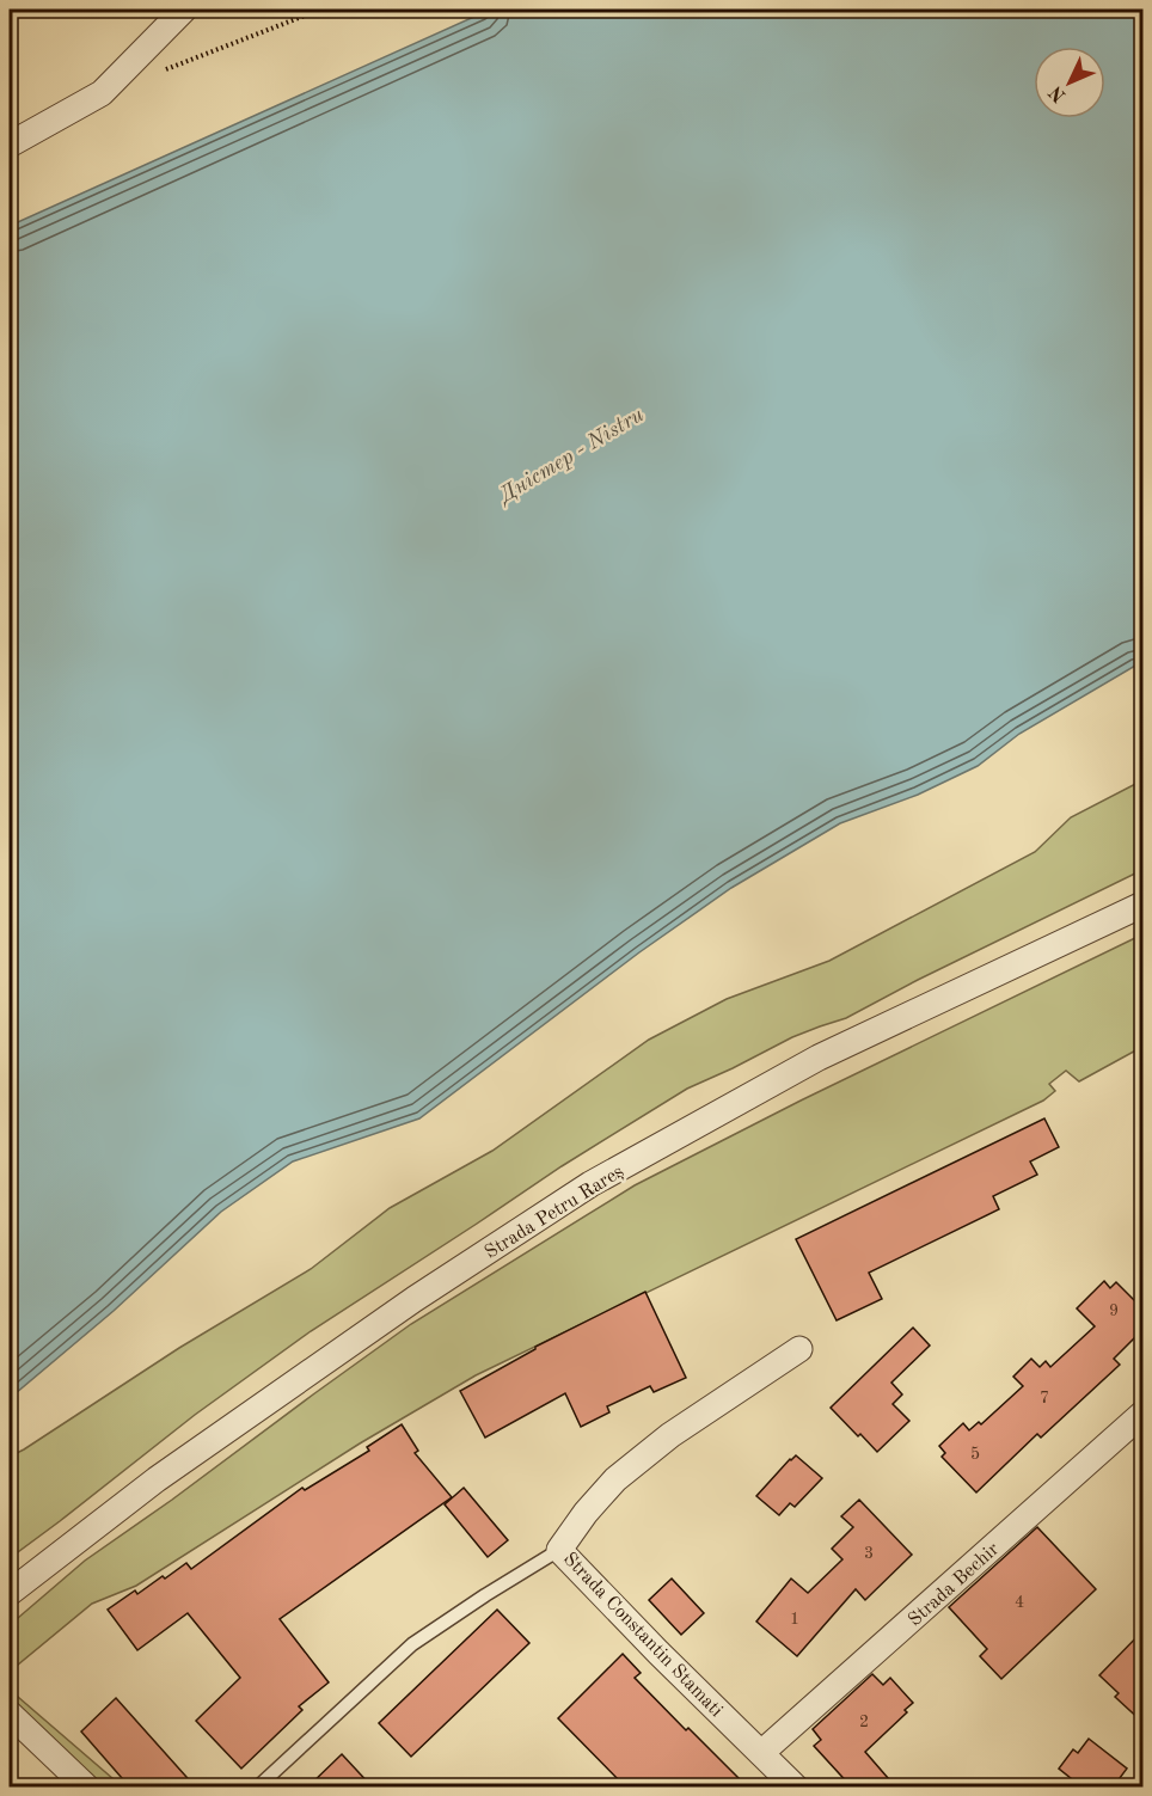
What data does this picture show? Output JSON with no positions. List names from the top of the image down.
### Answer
{
  "streets": {
    "street": ["Strada Petru Rareș", "Strada Bechir", "Strada Constantin Stamati"]
  },
  "crossings": [
    ["Strada Bechir", "Strada Constantin Stamati"]
  ],
  "water": ["Дністер - Nistru"],
  "house_numbers": [
    "9",
    "7",
    "5",
    "3",
    "4",
    "1",
    "2"
  ],
  "north": "bottom left"
}
